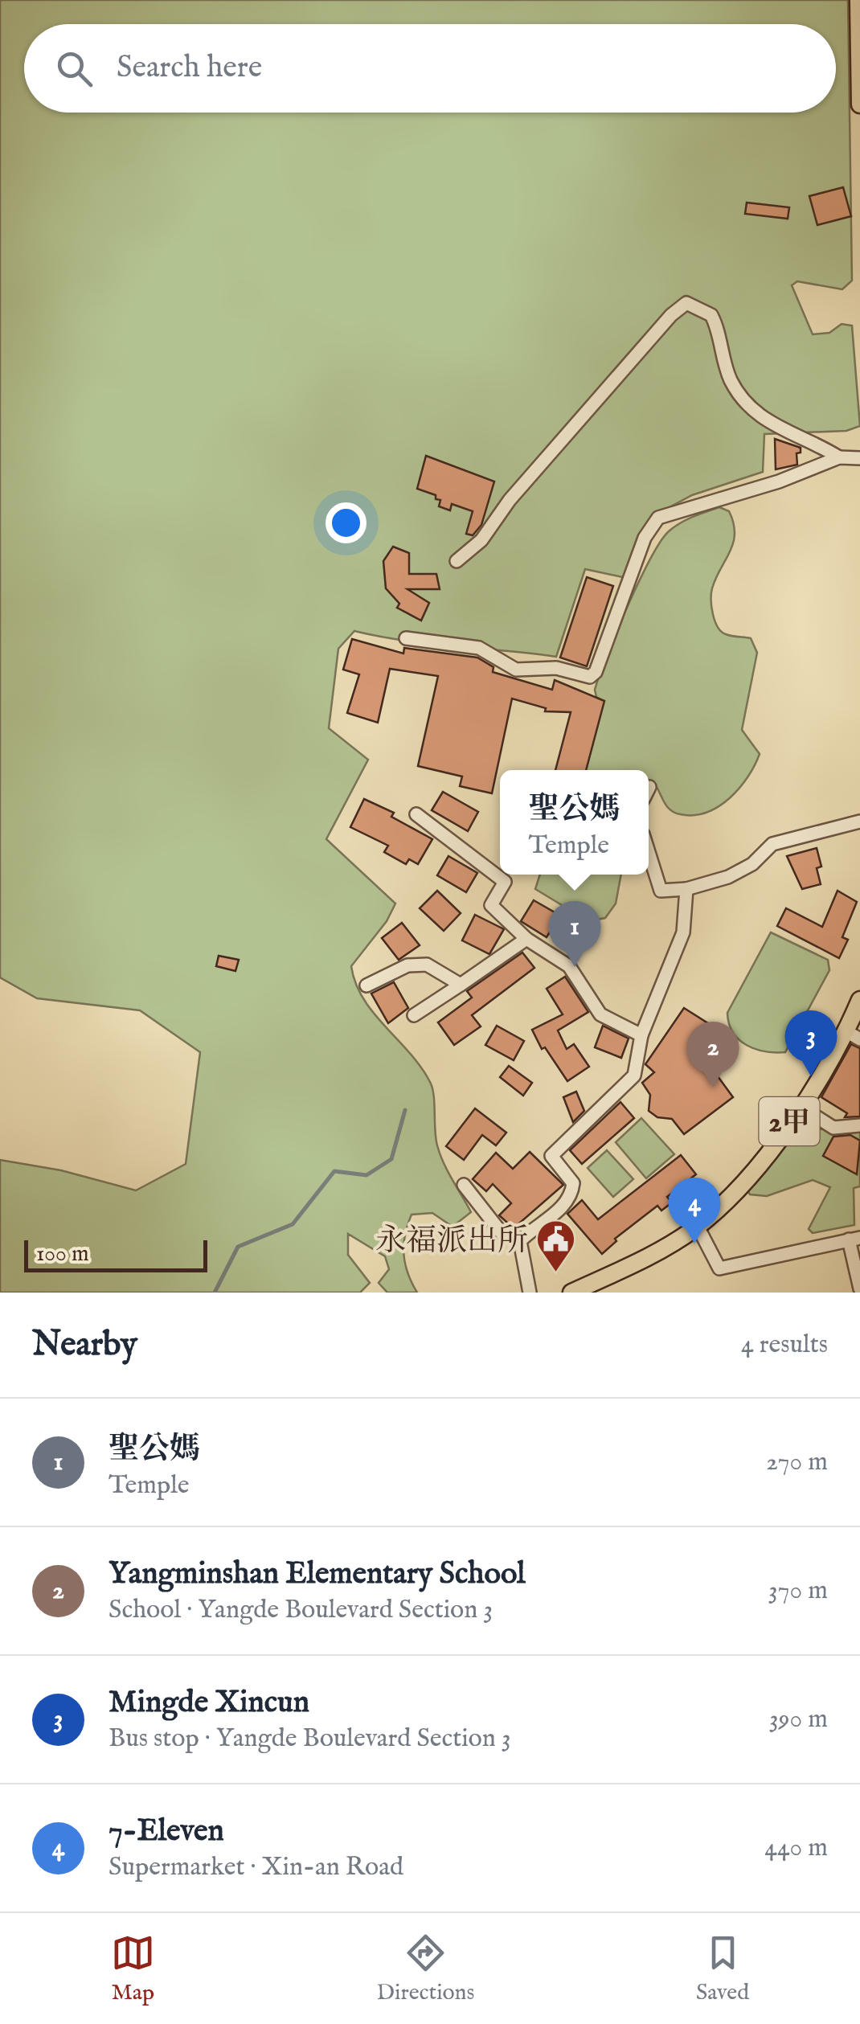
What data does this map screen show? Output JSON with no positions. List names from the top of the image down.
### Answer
{
  "streets": {
    "main road": ["2甲"]
  },
  "places": {
    "public building": ["永福派出所"]
  },
  "scale_bar": "100 m",
  "page": {
    "search": "Search here",
    "popup": ["聖公媽", "Temple"],
    "pins": [
      "1",
      "3",
      "2",
      "4"
    ],
    "scale": "100 m",
    "heading": ["Nearby", "4 results"],
    "list": [
      {
        "mark": "1",
        "name": "聖公媽",
        "note": "Temple",
        "value": "270 m"
      },
      {
        "mark": "2",
        "name": "Yangminshan Elementary School",
        "note": "School · Yangde Boulevard Section 3",
        "value": "370 m"
      },
      {
        "mark": "3",
        "name": "Mingde Xincun",
        "note": "Bus stop · Yangde Boulevard Section 3",
        "value": "390 m"
      },
      {
        "mark": "4",
        "name": "7-Eleven",
        "note": "Supermarket · Xin-an Road",
        "value": "440 m"
      }
    ],
    "nav": ["Map", "Directions", "Saved"]
  }
}
